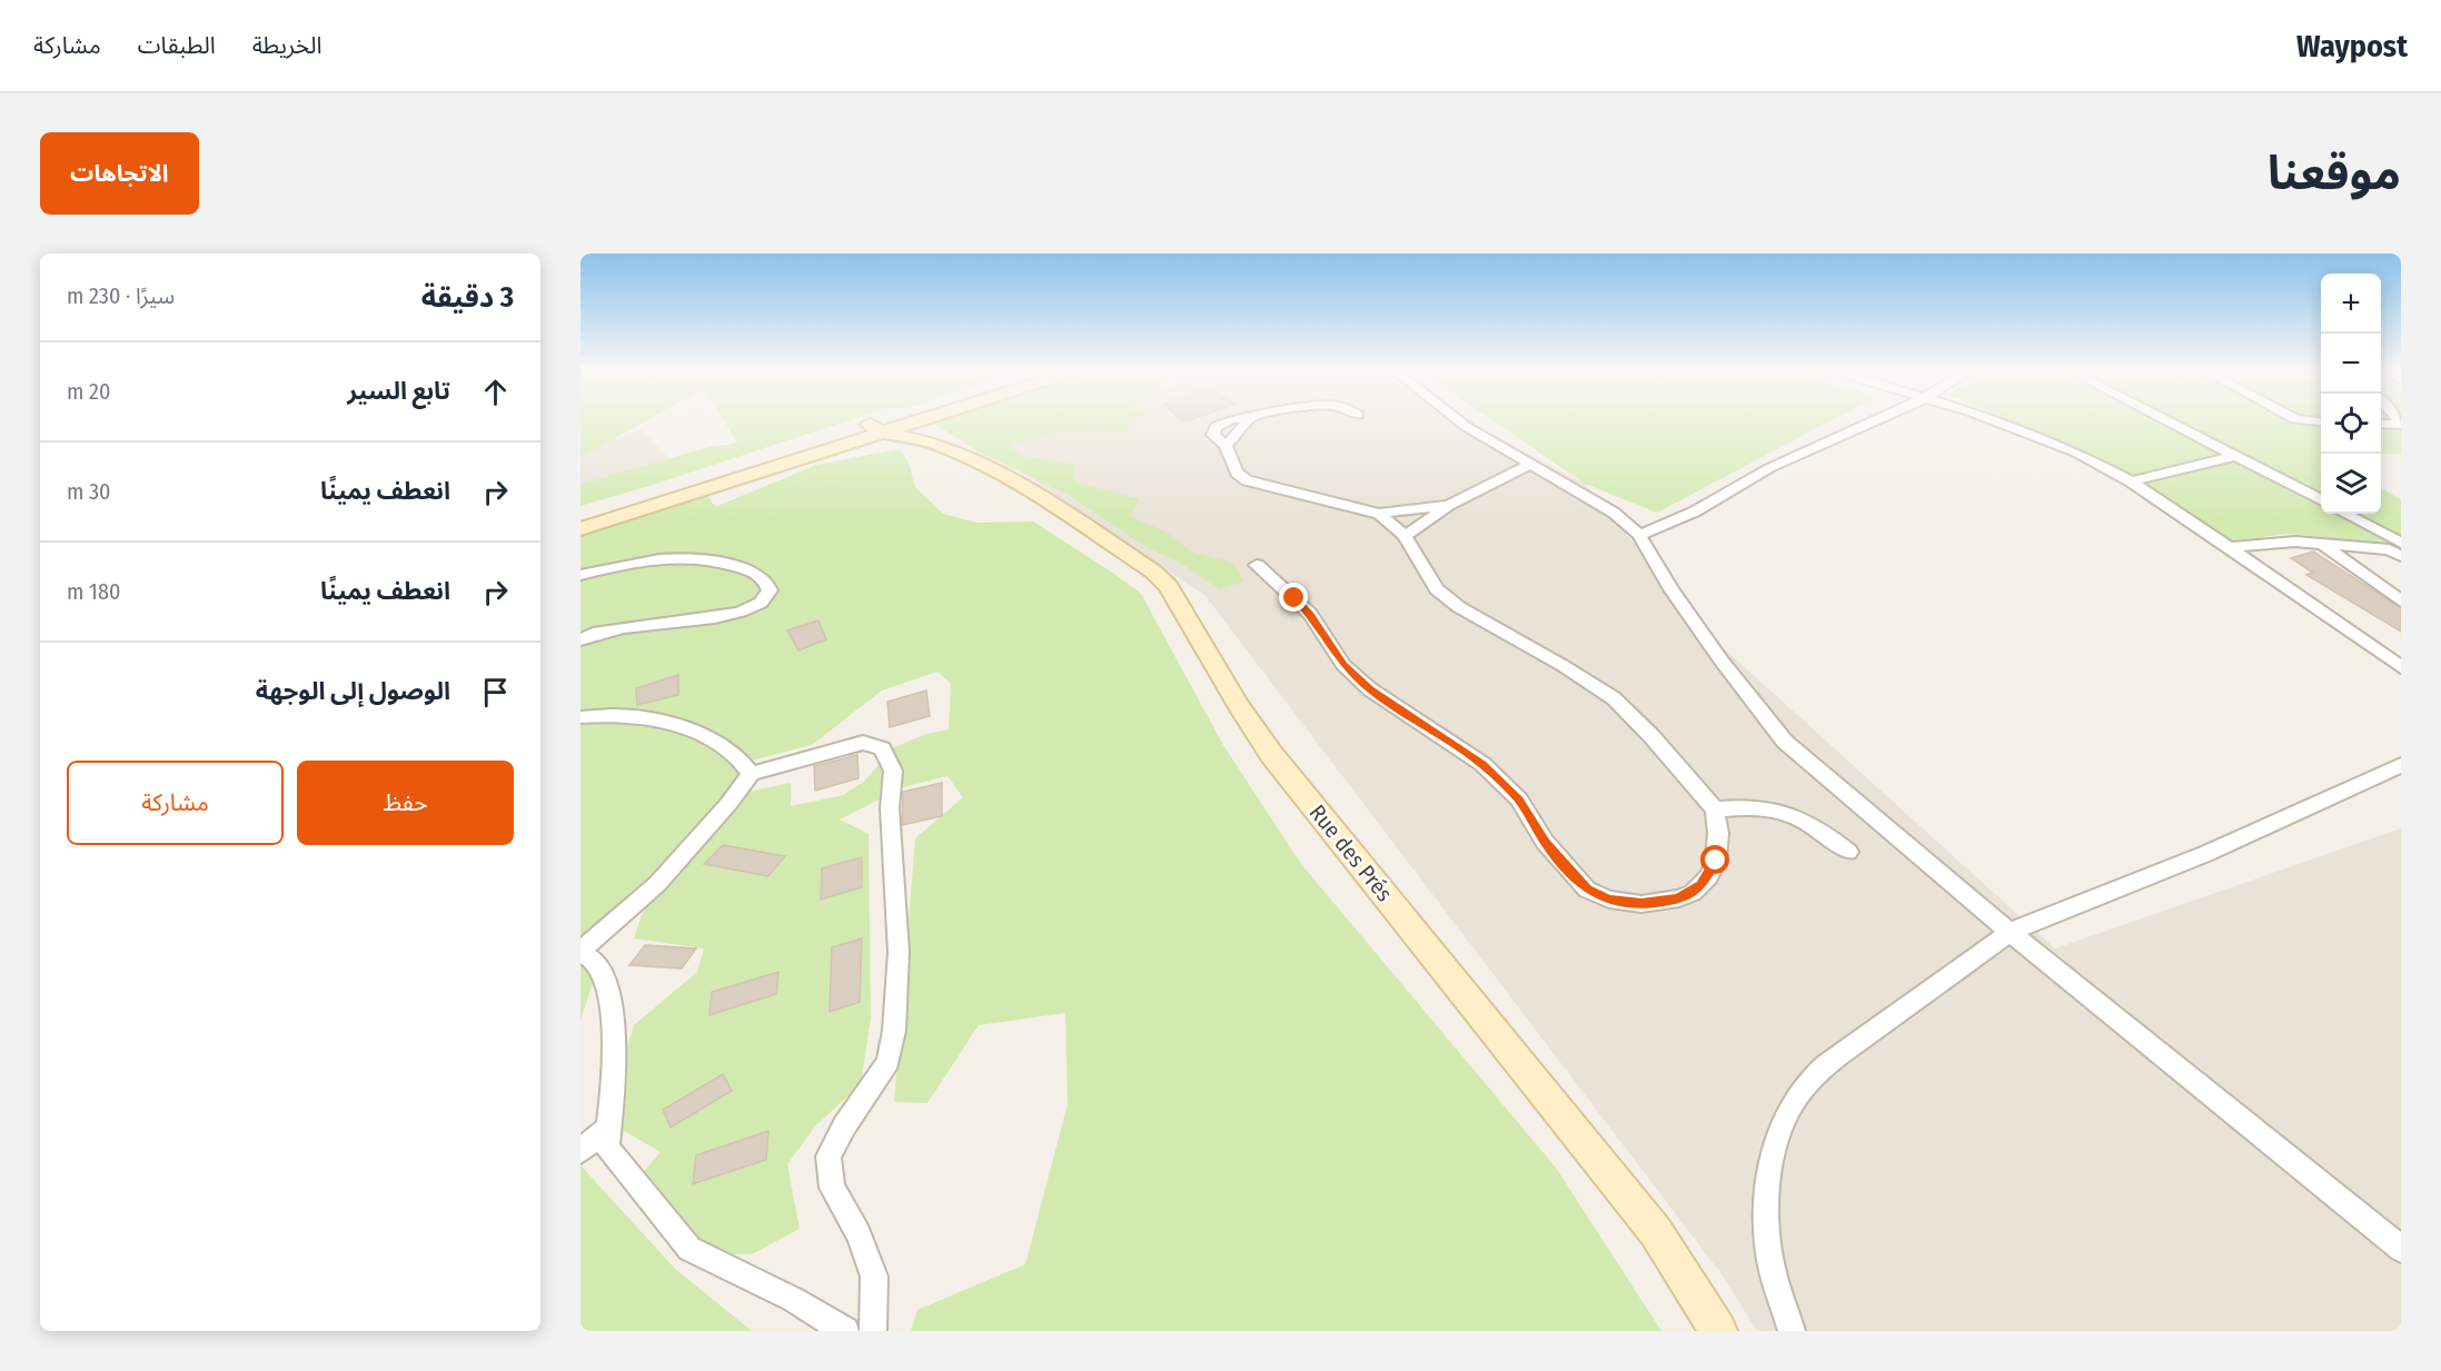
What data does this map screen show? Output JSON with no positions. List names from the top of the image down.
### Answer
{
  "streets": {
    "street": ["Rue des Prés"]
  },
  "page": {
    "header": "Waypost",
    "nav": ["الخريطة", "الطبقات", "مشاركة"],
    "title": "موقعنا",
    "buttons": [
      "الاتجاهات",
      ["حفظ", "مشاركة"]
    ],
    "heading": ["3 دقيقة", "سيرًا · 230 m"],
    "map_buttons": ["+", "−"],
    "list": [
      ["تابع السير", "20 m"],
      ["انعطف يمينًا", "30 m"],
      ["انعطف يمينًا", "180 m"],
      "الوصول إلى الوجهة"
    ]
  }
}
